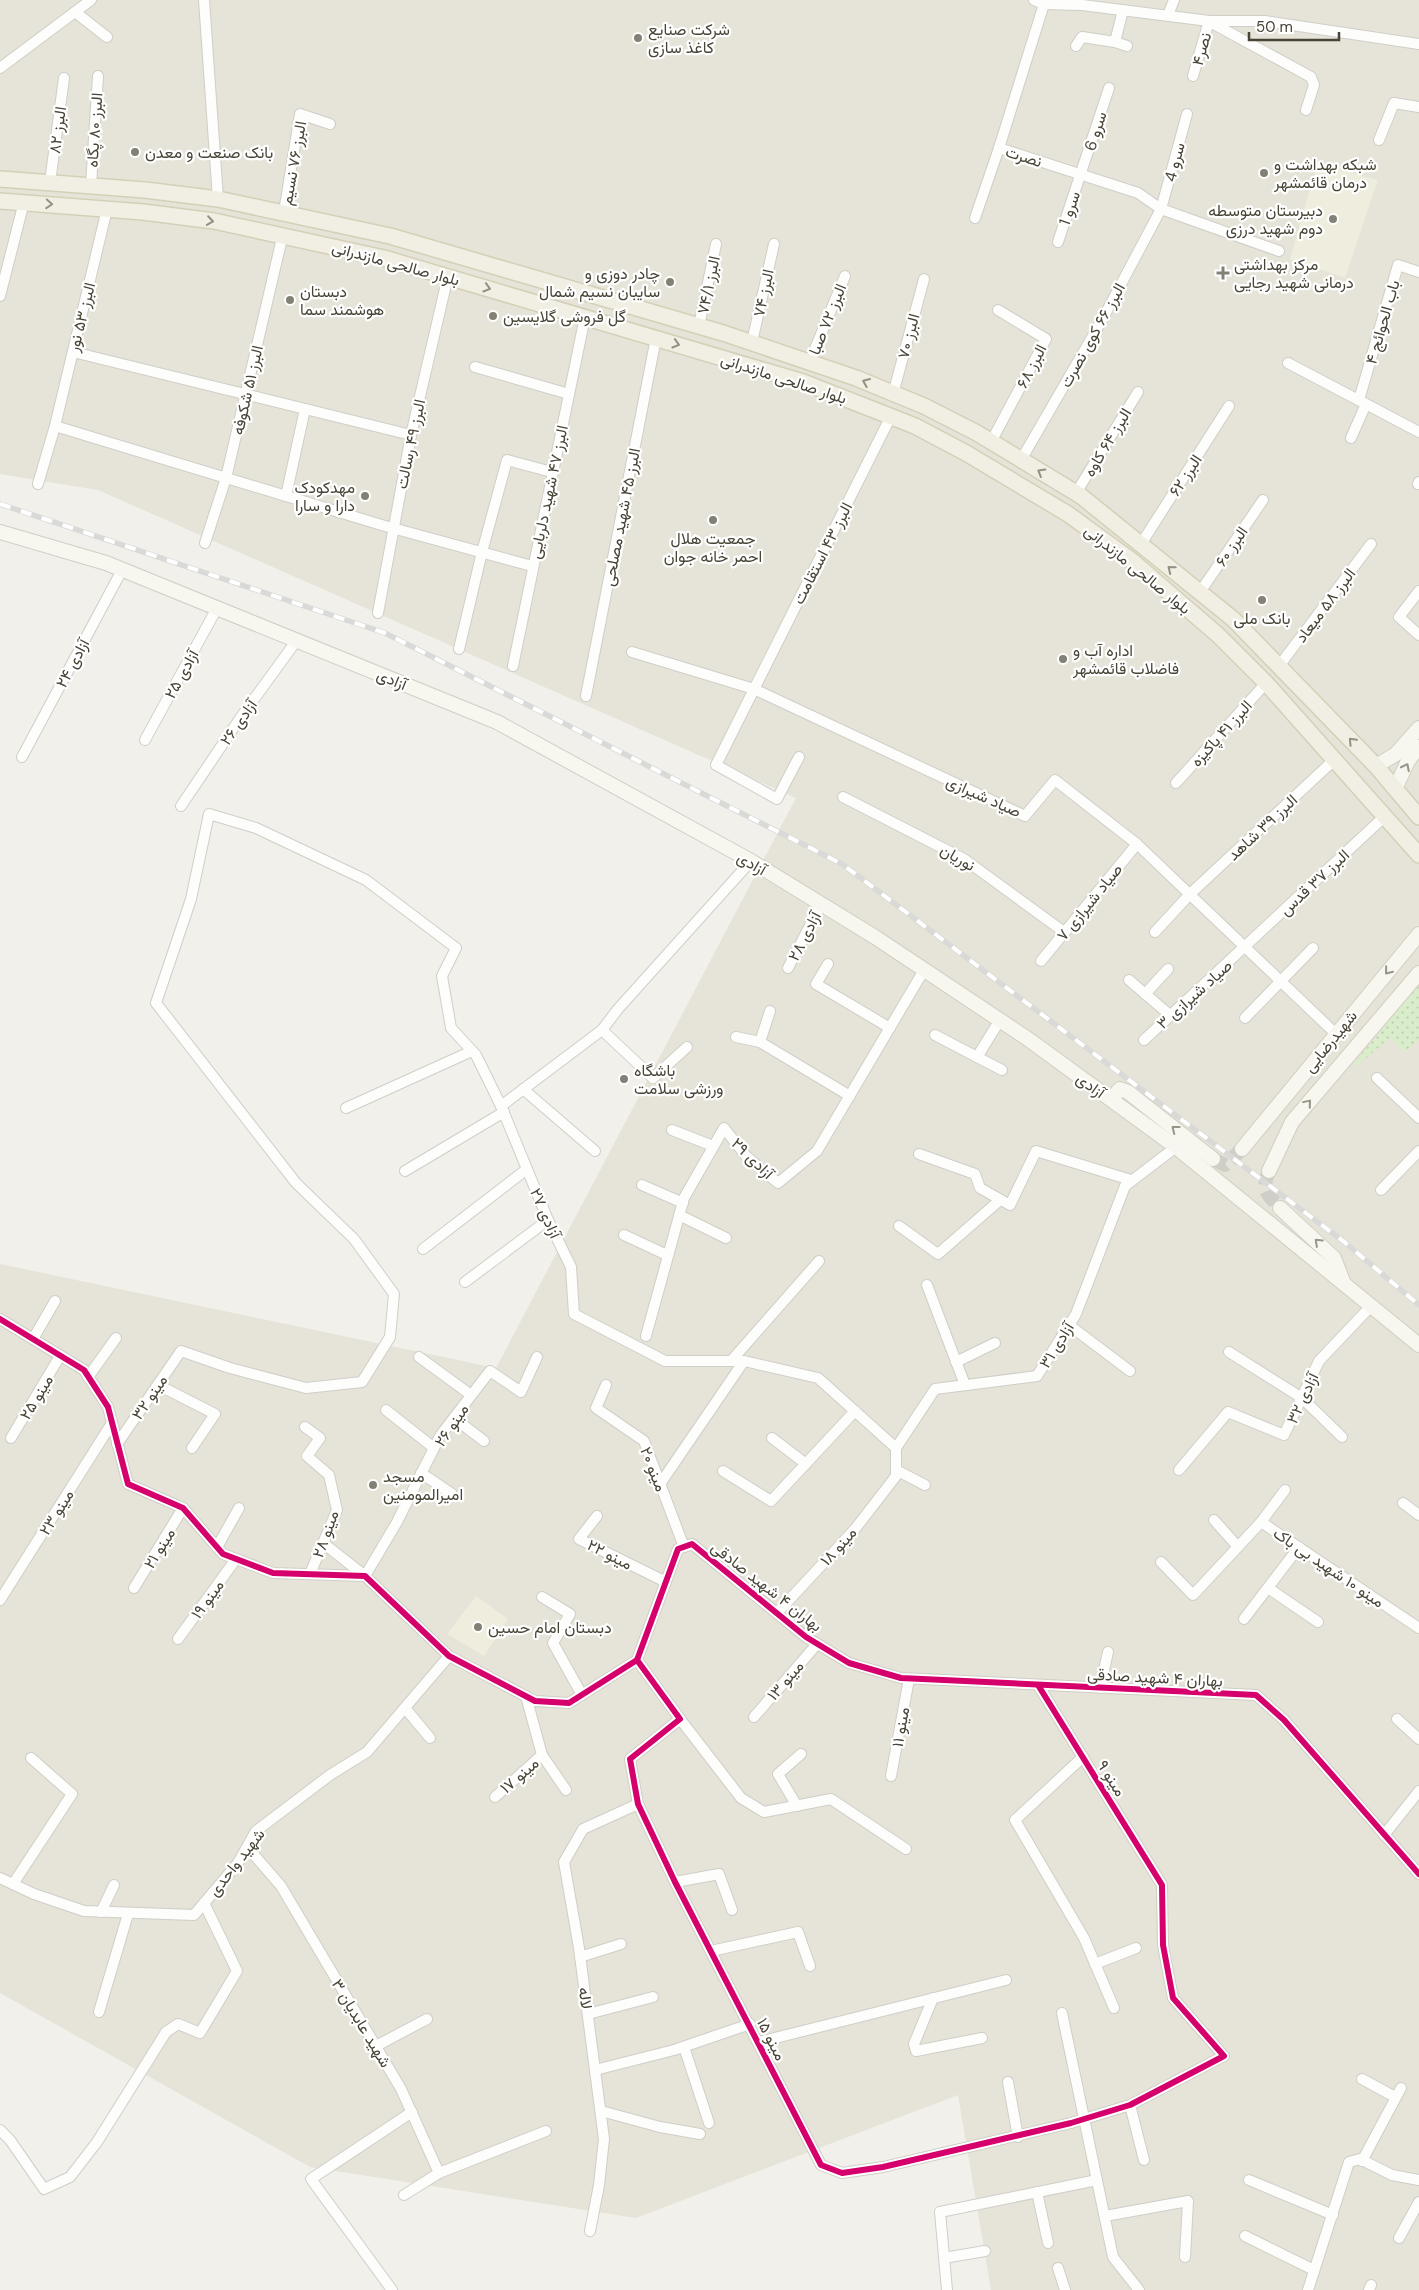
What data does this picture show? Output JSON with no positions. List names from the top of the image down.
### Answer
{
  "streets": {
    "main road": ["بلوار صالحی مازندرانی", "آزادی", "شهیدرضایی"],
    "street": [
      "نصر۴",
      "البرز ۸۲",
      "البرز ۸۰ پگاه",
      "سرو 6",
      "نصرت",
      "سرو 4",
      "البرز ۷۶ نسیم",
      "سرو 1",
      "البرز ۷۴/۱",
      "البرز ۷۴",
      "البرز ۵۳ نور",
      "البرز ۷۲ صبا",
      "باب الحوائج ۴",
      "البرز ۶۶ کوی نصرت",
      "البرز ۷۰",
      "البرز ۶۸",
      "البرز ۵۱ شکوفه",
      "البرز ۶۴ کاوه",
      "البرز ۴۹ رسالت",
      "البرز ۶۲",
      "البرز ۴۷ شهید دلربایی",
      "البرز ۴۵ شهید مصلحی",
      "البرز ۶۰",
      "البرز ۴۳ استقامت",
      "البرز ۵۸ میعاد",
      "آزادی ۲۴",
      "آزادی ۲۵",
      "آزادی ۲۶",
      "البرز ۴۱ پاکیزه",
      "صیاد شیرازی",
      "البرز ۳۹ شاهد",
      "نوریان",
      "البرز ۳۷ قدس",
      "صیاد شیرازی ۷",
      "آزادی ۲۸",
      "صیاد شیرازی ۳",
      "آزادی ۲۹",
      "آزادی ۲۷",
      "آزادی ۳۱",
      "مینو ۲۵",
      "مینو ۳۲",
      "آزادی ۳۲",
      "مینو ۲۶",
      "مینو ۲۰",
      "مینو ۲۳",
      "مینو ۲۸",
      "مینو ۱۸",
      "مینو ۲۱",
      "مینو ۲۲",
      "مینو ۱۰ شهید بی باک",
      "بهاران ۴ شهید صادقی",
      "مینو ۱۹",
      "مینو ۱۳",
      "مینو ۱۱",
      "مینو ۱۷",
      "مینو ۹",
      "شهید واحدی",
      "لاله",
      "شهید عابدیان ۳",
      "مینو ۱۵"
    ]
  },
  "crossings": [
    ["البرز ۸۲", "بلوار صالحی مازندرانی"],
    ["البرز ۸۰ پگاه", "بلوار صالحی مازندرانی"],
    ["سرو 6", "نصرت"],
    ["سرو 6", "سرو 1"],
    ["نصرت", "سرو 4"],
    ["نصرت", "سرو 1"],
    ["نصرت", "البرز ۶۶ کوی نصرت"],
    ["سرو 4", "البرز ۶۶ کوی نصرت"],
    ["البرز ۷۶ نسیم", "بلوار صالحی مازندرانی"],
    ["بلوار صالحی مازندرانی", "البرز ۷۴/۱"],
    ["بلوار صالحی مازندرانی", "البرز ۷۴"],
    ["بلوار صالحی مازندرانی", "البرز ۵۳ نور"],
    ["بلوار صالحی مازندرانی", "البرز ۷۲ صبا"],
    ["بلوار صالحی مازندرانی", "البرز ۶۶ کوی نصرت"],
    ["بلوار صالحی مازندرانی", "البرز ۷۰"],
    ["بلوار صالحی مازندرانی", "البرز ۶۸"],
    ["بلوار صالحی مازندرانی", "البرز ۵۱ شکوفه"],
    ["بلوار صالحی مازندرانی", "البرز ۶۴ کاوه"],
    ["بلوار صالحی مازندرانی", "البرز ۴۹ رسالت"],
    ["بلوار صالحی مازندرانی", "البرز ۶۲"],
    ["بلوار صالحی مازندرانی", "البرز ۴۷ شهید دلربایی"],
    ["بلوار صالحی مازندرانی", "البرز ۴۵ شهید مصلحی"],
    ["بلوار صالحی مازندرانی", "البرز ۶۰"],
    ["بلوار صالحی مازندرانی", "البرز ۴۳ استقامت"],
    ["بلوار صالحی مازندرانی", "البرز ۵۸ میعاد"],
    ["بلوار صالحی مازندرانی", "البرز ۴۱ پاکیزه"],
    ["بلوار صالحی مازندرانی", "البرز ۳۹ شاهد"],
    ["بلوار صالحی مازندرانی", "البرز ۳۷ قدس"],
    ["البرز ۴۳ استقامت", "صیاد شیرازی"],
    ["آزادی ۲۴", "آزادی"],
    ["آزادی ۲۵", "آزادی"],
    ["آزادی", "آزادی ۲۶"],
    ["آزادی", "آزادی ۲۸"],
    ["آزادی", "آزادی ۲۹"],
    ["آزادی", "آزادی ۳۱"],
    ["آزادی", "آزادی ۳۲"],
    ["صیاد شیرازی", "البرز ۳۹ شاهد"],
    ["صیاد شیرازی", "البرز ۳۷ قدس"],
    ["صیاد شیرازی", "صیاد شیرازی ۷"],
    ["صیاد شیرازی", "صیاد شیرازی ۳"],
    ["صیاد شیرازی", "شهیدرضایی"],
    ["نوریان", "صیاد شیرازی ۷"],
    ["البرز ۳۷ قدس", "صیاد شیرازی ۳"],
    ["آزادی ۲۷", "آزادی ۳۱"],
    ["آزادی ۲۷", "مینو ۳۲"],
    ["مینو ۲۰", "بهاران ۴ شهید صادقی"],
    ["مینو ۱۸", "بهاران ۴ شهید صادقی"],
    ["بهاران ۴ شهید صادقی", "مینو ۱۳"],
    ["بهاران ۴ شهید صادقی", "مینو ۱۱"],
    ["بهاران ۴ شهید صادقی", "مینو ۹"],
    ["مینو ۹", "مینو ۱۵"],
    ["شهید واحدی", "شهید عابدیان ۳"],
    ["لاله", "مینو ۱۵"]
  ],
  "places": {
    "other": [
      "شرکت صنایع کاغذ سازی",
      "بانک صنعت و معدن",
      "شبکه بهداشت و درمان قائمشهر",
      "دبیرستان متوسطه دوم شهید درزی",
      "چادر دوزی و سایبان نسیم شمال",
      "دبستان هوشمند سما",
      "گل فروشی گلایسین",
      "مهدکودک دارا و سارا",
      "جمعیت هلال احمر خانه جوان",
      "بانک ملی",
      "اداره آب و فاضلاب قائمشهر",
      "باشگاه ورزشی سلامت",
      "مسجد امیرالمومنین",
      "دبستان امام حسین"
    ],
    "health": ["مرکز بهداشتی درمانی شهید رجایی"]
  },
  "scale_bar": "50 m"
}
